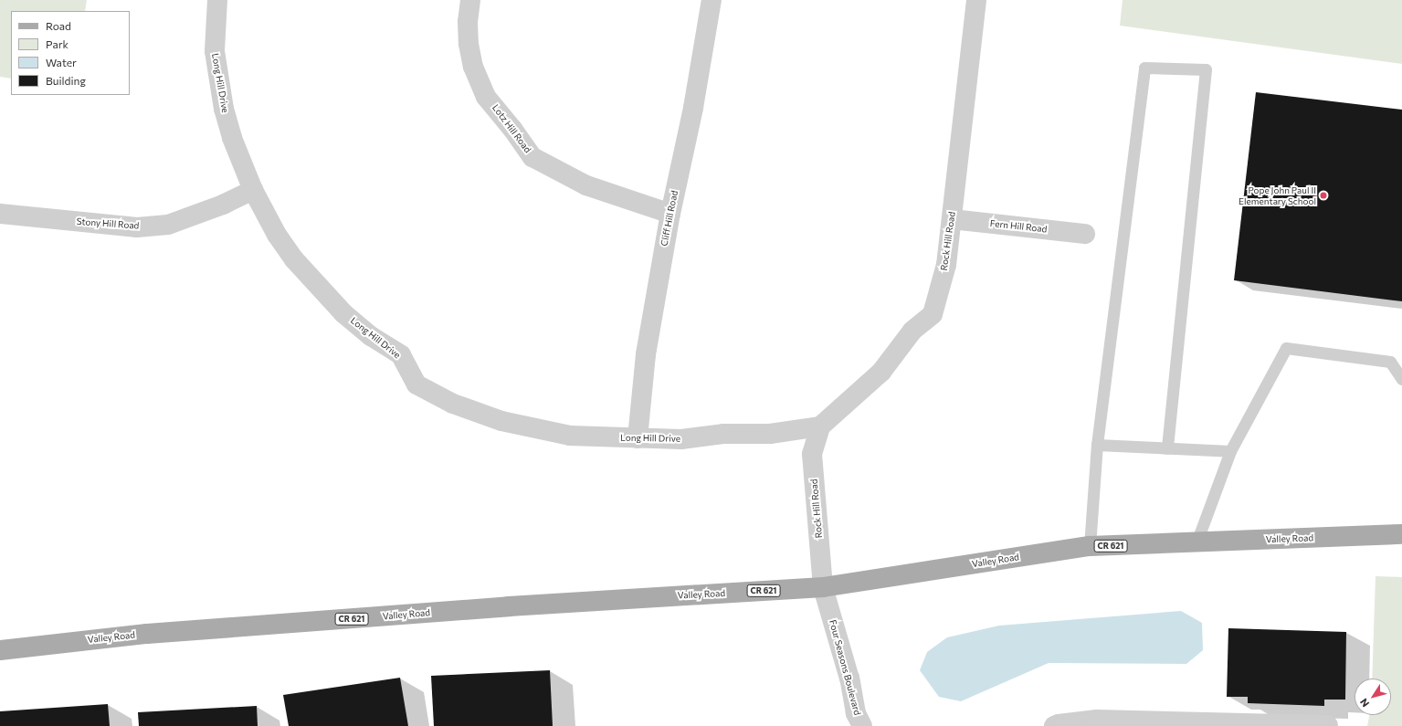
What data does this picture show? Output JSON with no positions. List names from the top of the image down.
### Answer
{
  "streets": {
    "main road": ["Valley Road", "CR 621"],
    "street": [
      "Long Hill Drive",
      "Lotz Hill Road",
      "Cliff Hill Road",
      "Stony Hill Road",
      "Fern Hill Road",
      "Rock Hill Road",
      "Four Seasons Boulevard"
    ]
  },
  "crossings": [
    ["Long Hill Drive", "Cliff Hill Road"],
    ["Long Hill Drive", "Stony Hill Road"],
    ["Long Hill Drive", "Rock Hill Road"],
    ["Lotz Hill Road", "Cliff Hill Road"],
    ["Fern Hill Road", "Rock Hill Road"],
    ["Rock Hill Road", "Valley Road"],
    ["Rock Hill Road", "Four Seasons Boulevard"],
    ["Valley Road", "Four Seasons Boulevard"]
  ],
  "places": ["Pope John Paul II Elementary School"],
  "legend": [
    "Road",
    "Park",
    "Water",
    "Building"
  ],
  "north": "bottom left"
}
